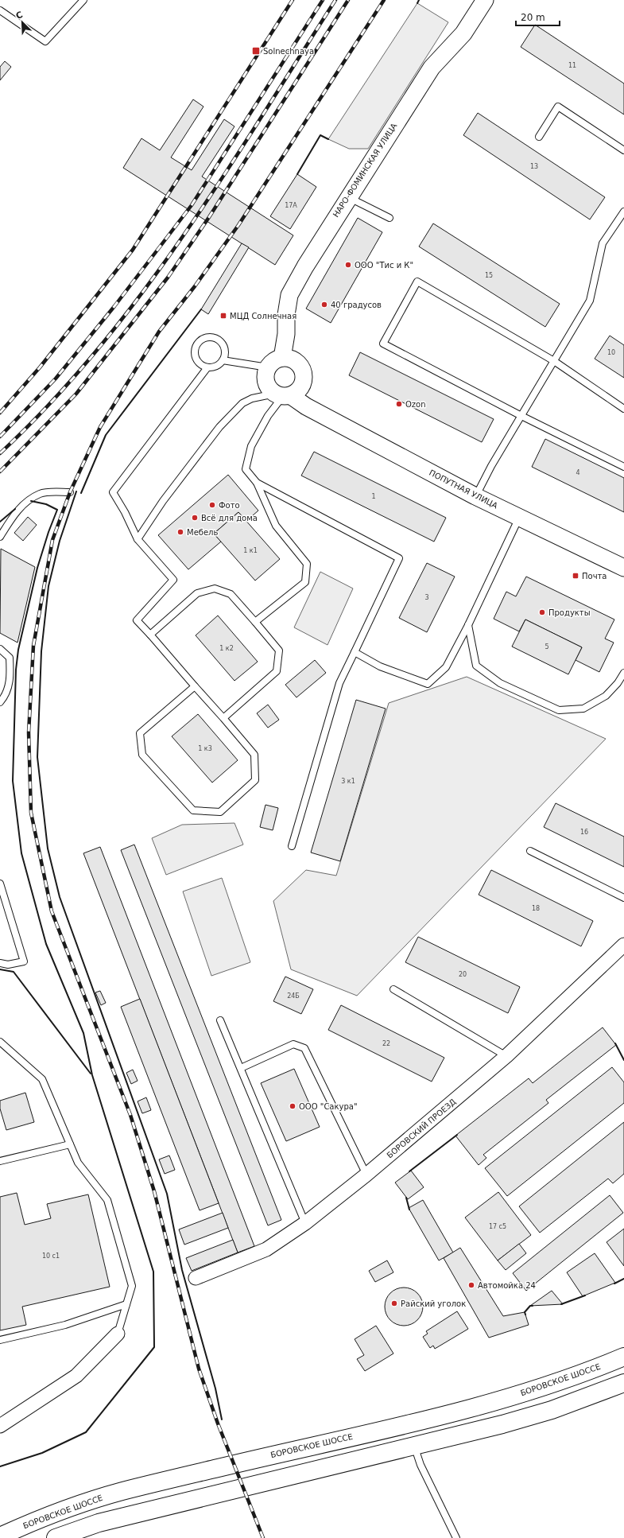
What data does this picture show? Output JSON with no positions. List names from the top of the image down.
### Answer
{
  "streets": {
    "main road": ["БОРОВСКОЕ ШОССЕ"],
    "street": ["НАРО-ФОМИНСКАЯ УЛИЦА", "ПОПУТНАЯ УЛИЦА", "БОРОВСКИЙ ПРОЕЗД"]
  },
  "crossings": [
    ["НАРО-ФОМИНСКАЯ УЛИЦА", "ПОПУТНАЯ УЛИЦА"]
  ],
  "places": {
    "transit": ["Solnechnaya", "МЦД Солнечная", "Почта"],
    "other": [
      "ООО \"Тис и К\"",
      "40 градусов",
      "Ozon",
      "Фото",
      "Всё для дома",
      "Мебель",
      "Продукты",
      "ООО \"Сакура\"",
      "Автомойка 24",
      "Райский уголок"
    ]
  },
  "house_numbers": [
    "11",
    "13",
    "17А",
    "15",
    "10",
    "4",
    "1",
    "1 к1",
    "3",
    "5",
    "1 к2",
    "1 к3",
    "3 к1",
    "16",
    "18",
    "20",
    "24Б",
    "22",
    "17 с5",
    "10 с1"
  ],
  "scale_bar": "20 m",
  "north": "top left"
}
